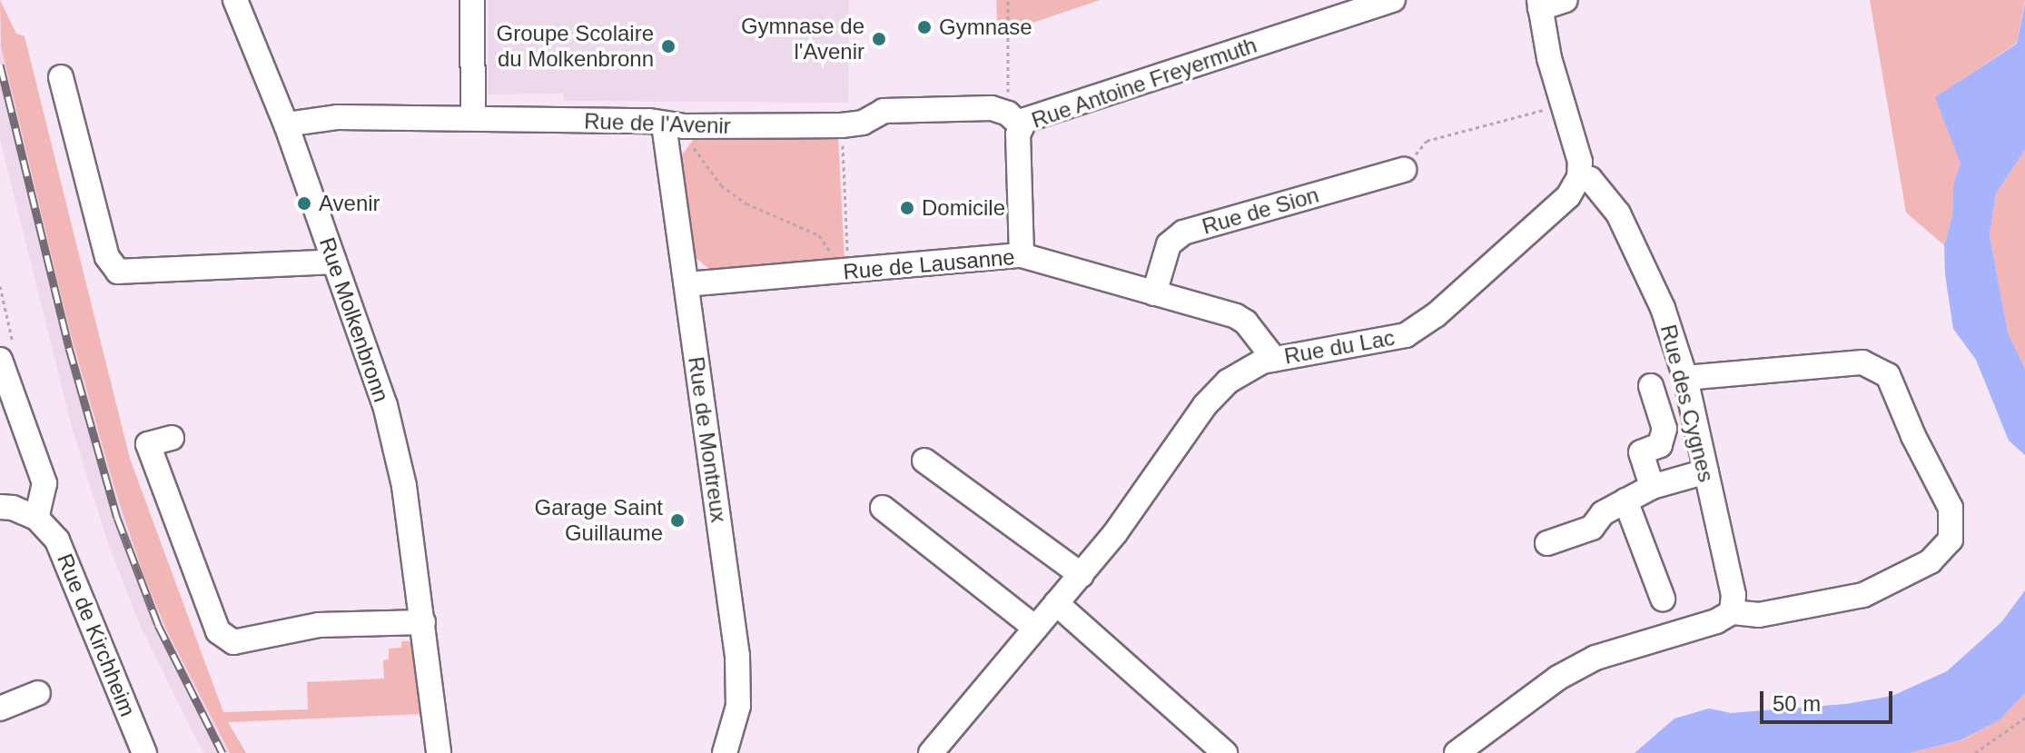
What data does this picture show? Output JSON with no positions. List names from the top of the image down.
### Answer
{
  "streets": {
    "street": [
      "Rue Antoine Freyermuth",
      "Rue de l'Avenir",
      "Rue de Sion",
      "Rue de Lausanne",
      "Rue Molkenbronn",
      "Rue du Lac",
      "Rue des Cygnes",
      "Rue de Montreux",
      "Rue de Kirchheim"
    ]
  },
  "crossings": [
    ["Rue Antoine Freyermuth", "Rue de l'Avenir"],
    ["Rue Antoine Freyermuth", "Rue de Lausanne"],
    ["Rue de l'Avenir", "Rue Molkenbronn"],
    ["Rue de l'Avenir", "Rue de Montreux"],
    ["Rue de Sion", "Rue de Lausanne"],
    ["Rue de Lausanne", "Rue du Lac"],
    ["Rue de Lausanne", "Rue de Montreux"],
    ["Rue du Lac", "Rue des Cygnes"]
  ],
  "places": [
    "Gymnase",
    "Gymnase de l'Avenir",
    "Groupe Scolaire du Molkenbronn",
    "Avenir",
    "Domicile",
    "Garage Saint Guillaume"
  ],
  "scale_bar": "50 m"
}
